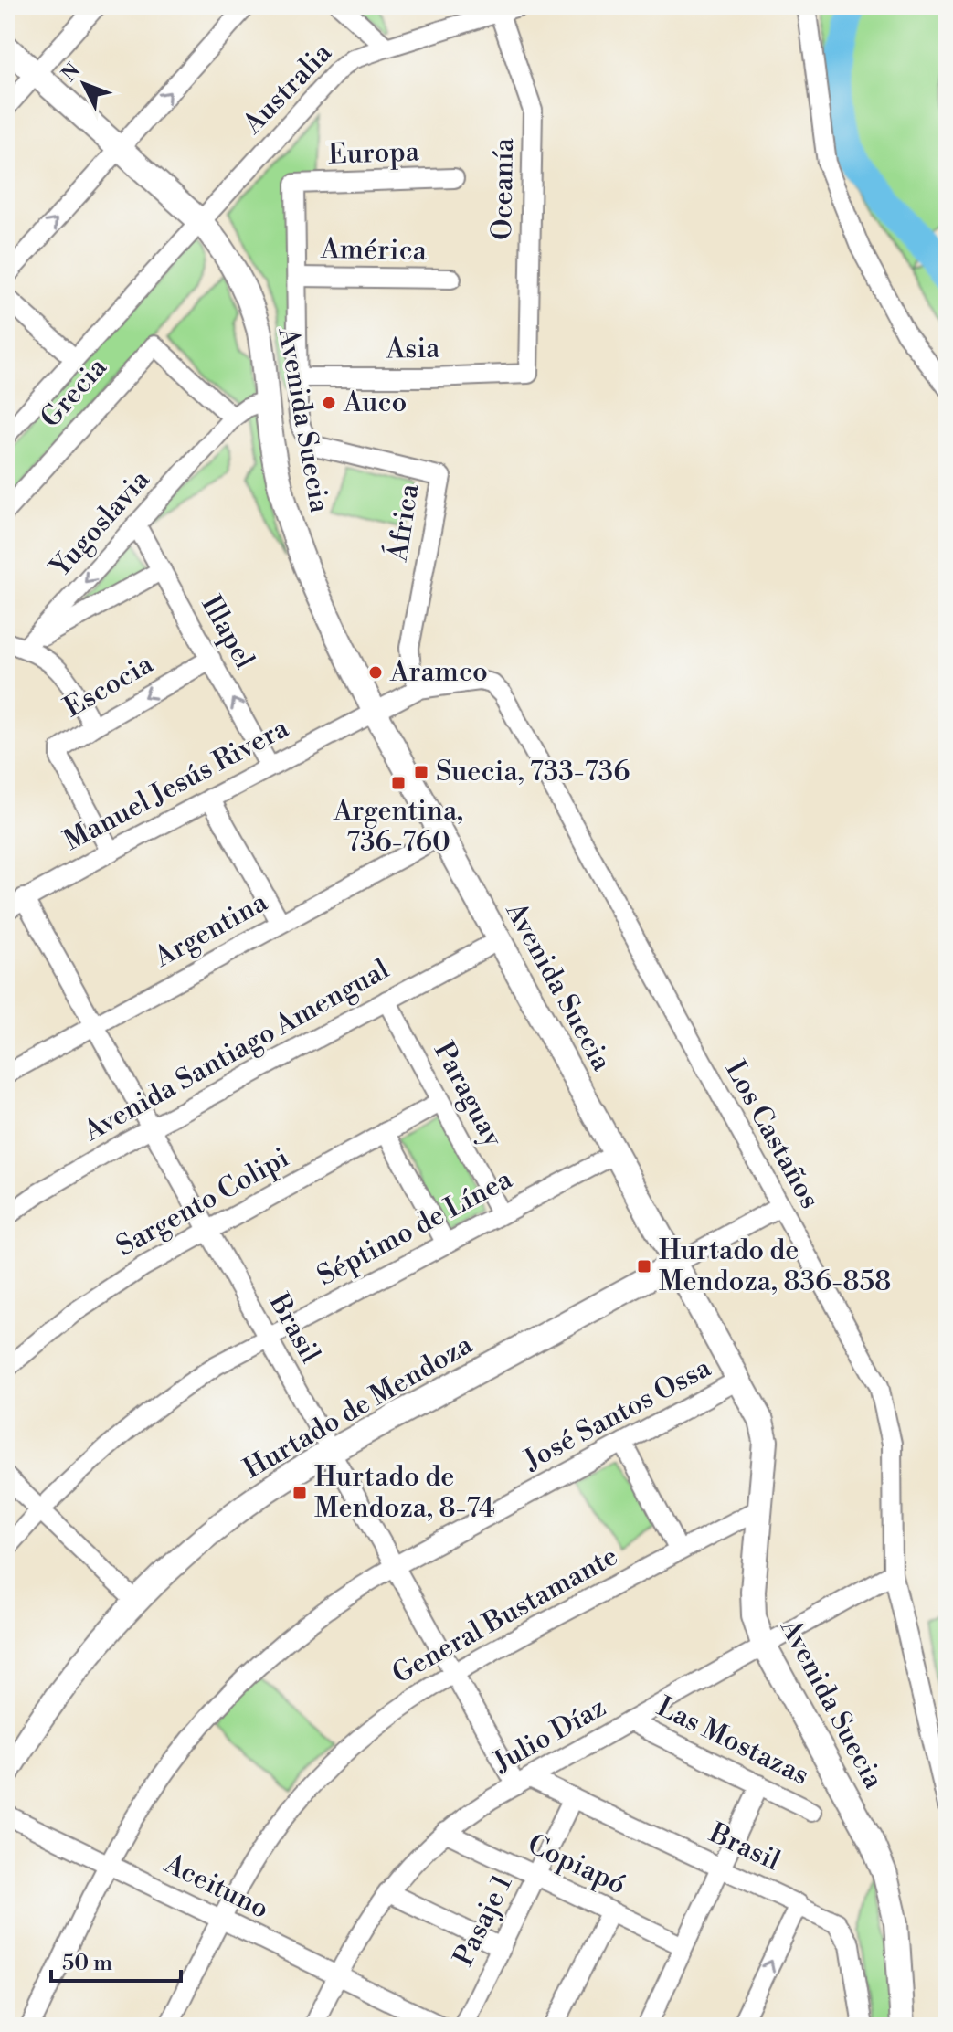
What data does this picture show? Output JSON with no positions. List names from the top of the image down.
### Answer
{
  "streets": {
    "main road": ["Avenida Suecia", "Hurtado de Mendoza"],
    "street": [
      "Australia",
      "Europa",
      "Oceanía",
      "América",
      "Asia",
      "Grecia",
      "África",
      "Yugoslavia",
      "Illapel",
      "Escocia",
      "Manuel Jesús Rivera",
      "Argentina",
      "Avenida Santiago Amengual",
      "Paraguay",
      "Los Castaños",
      "Sargento Colipi",
      "Séptimo de Línea",
      "Brasil",
      "José Santos Ossa",
      "General Bustamante",
      "Julio Díaz",
      "Las Mostazas",
      "Copiapó",
      "Aceituno",
      "Pasaje 1"
    ]
  },
  "crossings": [
    ["Australia", "Oceanía"],
    ["Australia", "Avenida Suecia"],
    ["Europa", "América"],
    ["Oceanía", "Asia"],
    ["Asia", "África"],
    ["Grecia", "Yugoslavia"],
    ["Avenida Suecia", "Yugoslavia"],
    ["Avenida Suecia", "Manuel Jesús Rivera"],
    ["Avenida Suecia", "Argentina"],
    ["Avenida Suecia", "Avenida Santiago Amengual"],
    ["Avenida Suecia", "Los Castaños"],
    ["Avenida Suecia", "Séptimo de Línea"],
    ["Avenida Suecia", "Hurtado de Mendoza"],
    ["Avenida Suecia", "José Santos Ossa"],
    ["Avenida Suecia", "General Bustamante"],
    ["Avenida Suecia", "Julio Díaz"],
    ["África", "Los Castaños"],
    ["Yugoslavia", "Illapel"],
    ["Illapel", "Escocia"],
    ["Illapel", "Manuel Jesús Rivera"],
    ["Escocia", "Manuel Jesús Rivera"],
    ["Manuel Jesús Rivera", "Los Castaños"],
    ["Manuel Jesús Rivera", "Brasil"],
    ["Argentina", "Brasil"],
    ["Avenida Santiago Amengual", "Paraguay"],
    ["Avenida Santiago Amengual", "Brasil"],
    ["Paraguay", "Sargento Colipi"],
    ["Paraguay", "Séptimo de Línea"],
    ["Los Castaños", "Hurtado de Mendoza"],
    ["Los Castaños", "Julio Díaz"],
    ["Sargento Colipi", "Brasil"],
    ["Séptimo de Línea", "Brasil"],
    ["Brasil", "Hurtado de Mendoza"],
    ["Brasil", "José Santos Ossa"],
    ["Brasil", "General Bustamante"],
    ["Brasil", "Julio Díaz"],
    ["Brasil", "Pasaje 1"],
    ["José Santos Ossa", "Aceituno"],
    ["General Bustamante", "Aceituno"],
    ["Julio Díaz", "Las Mostazas"],
    ["Julio Díaz", "Copiapó"],
    ["Julio Díaz", "Aceituno"],
    ["Copiapó", "Pasaje 1"]
  ],
  "one_way": ["Illapel", "Escocia"],
  "places": {
    "other": ["Auco", "Aramco"],
    "transit": [
      "Suecia, 733-736",
      "Argentina, 736-760",
      "Hurtado de Mendoza, 836-858",
      "Hurtado de Mendoza, 8-74"
    ]
  },
  "scale_bar": "50 m",
  "north": "top left"
}
